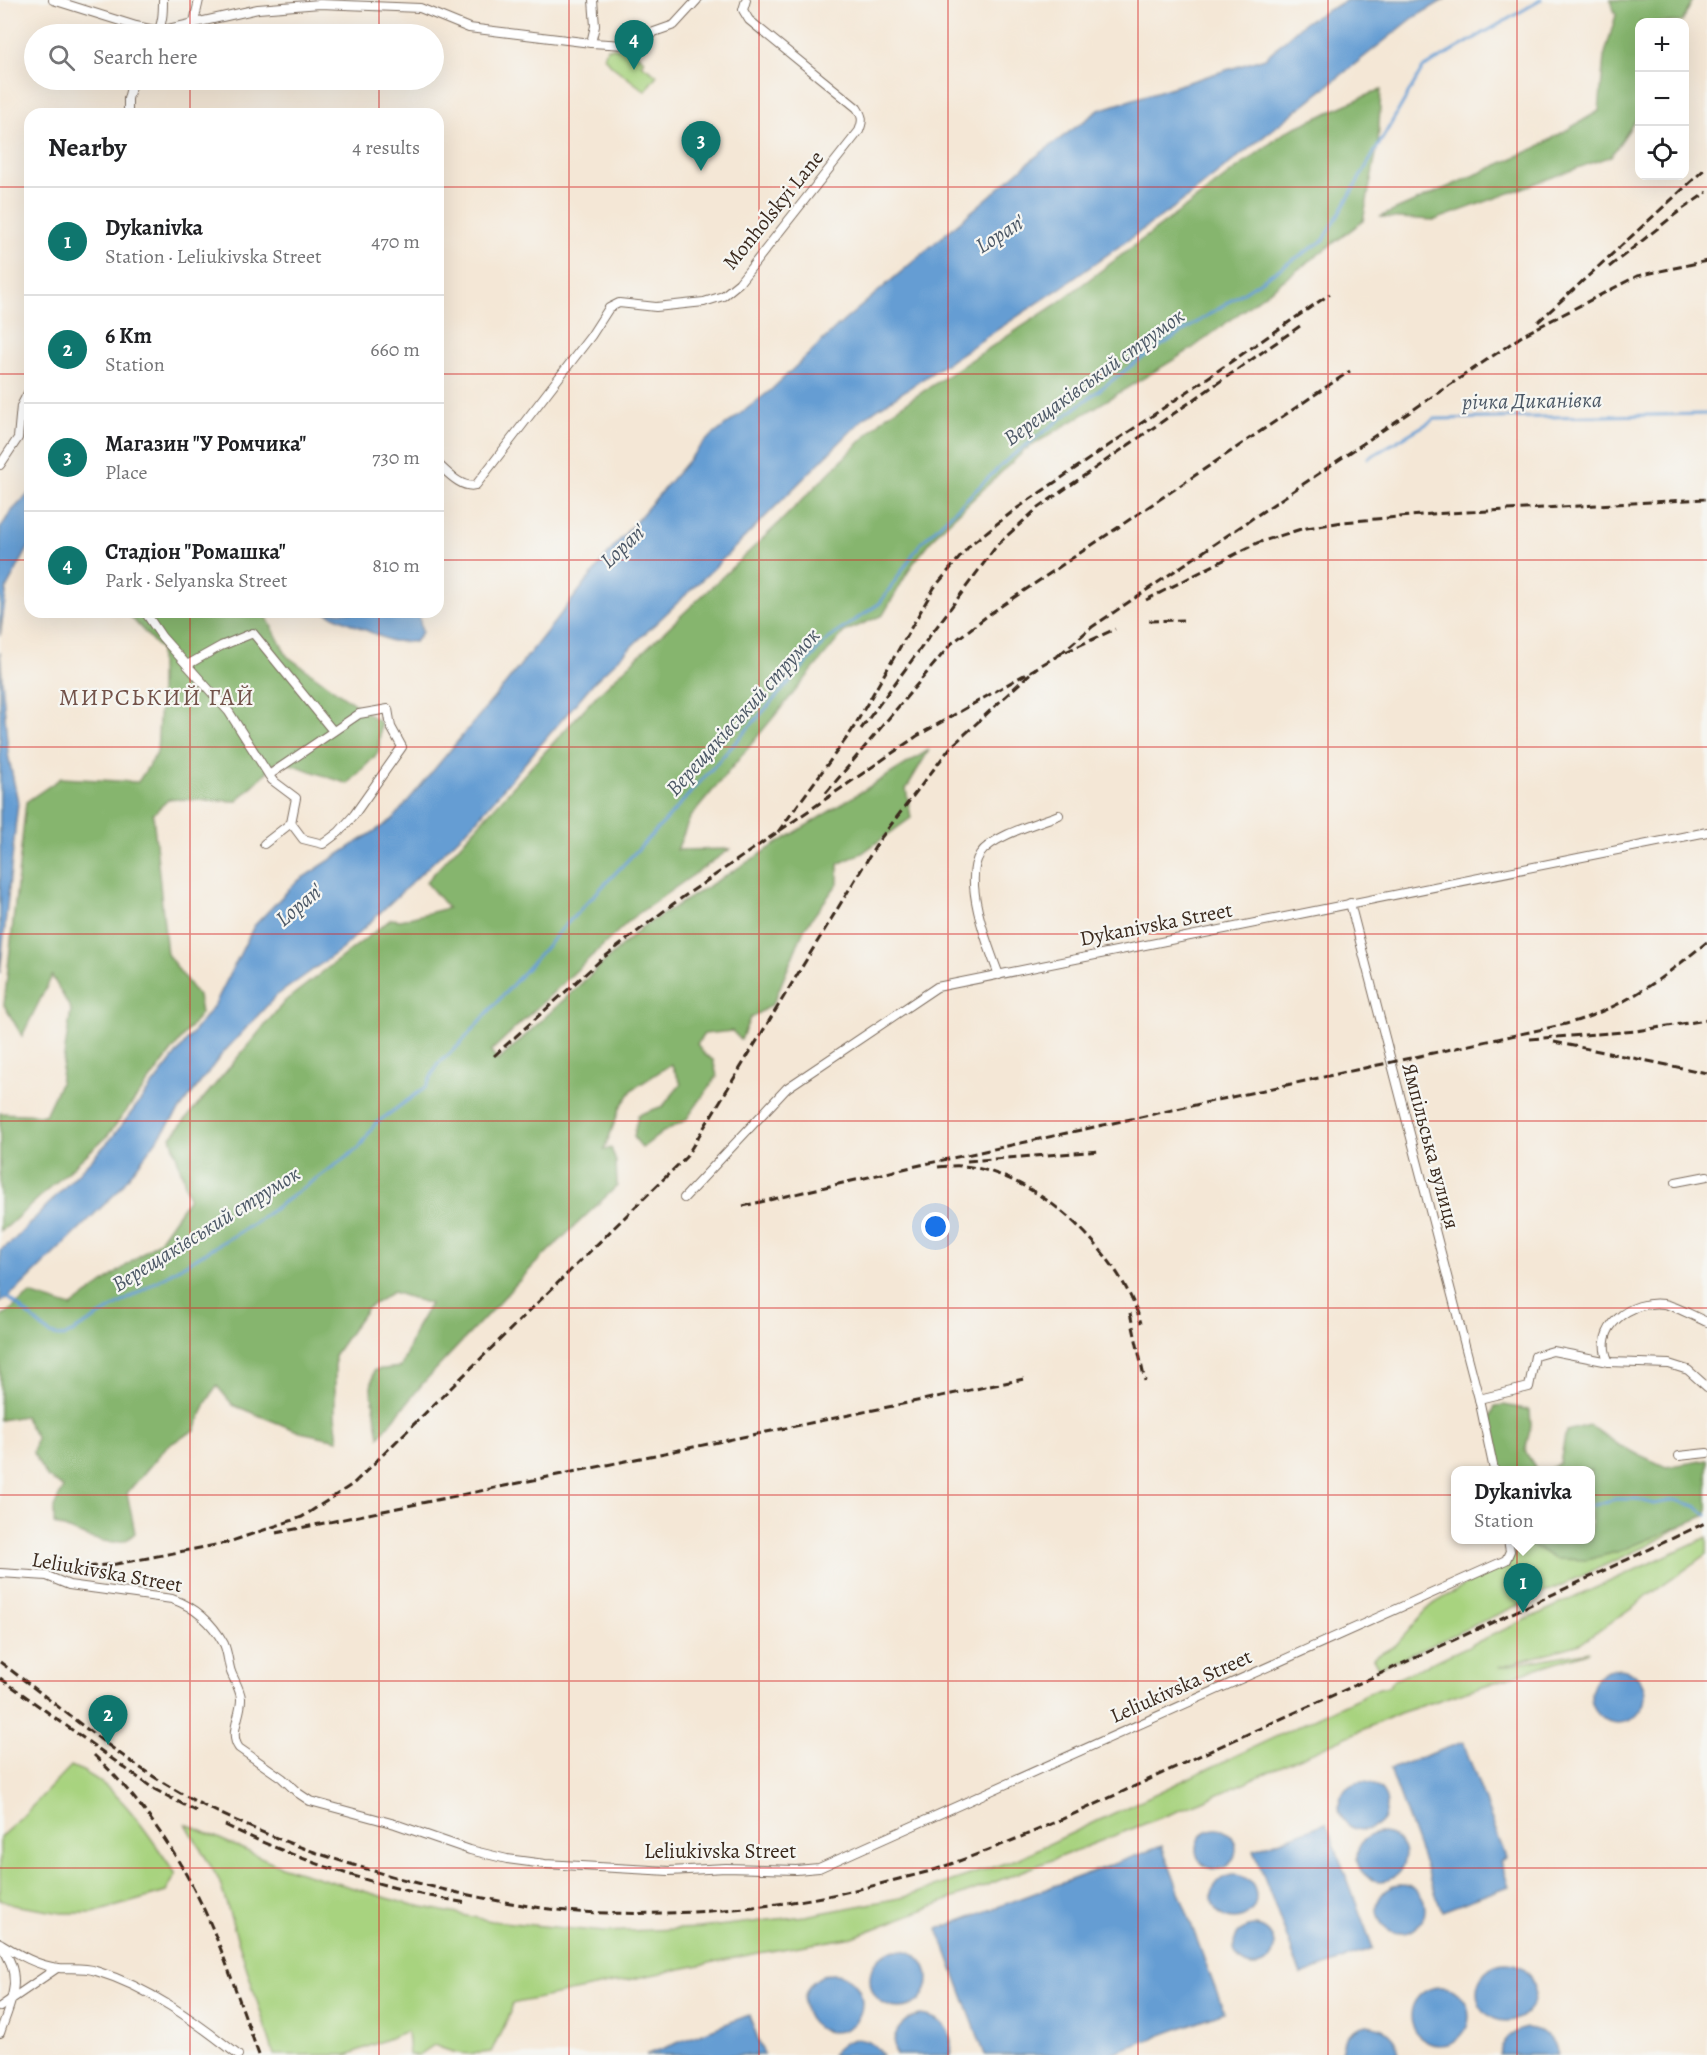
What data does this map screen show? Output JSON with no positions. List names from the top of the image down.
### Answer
{
  "streets": {
    "street": [
      "Monholskyi Lane",
      "Dykanivska Street",
      "Ямпільська вулиця",
      "Leliukivska Street"
    ]
  },
  "crossings": [
    ["Dykanivska Street", "Ямпільська вулиця"]
  ],
  "districts": ["МИРСЬКИЙ ГАЙ"],
  "water": ["Lopan'", "Верещаківський струмок", "річка Диканівка"],
  "page": {
    "map_buttons": ["+", "−"],
    "pins": [
      "4",
      "3",
      "1",
      "2"
    ],
    "search": "Search here",
    "heading": ["Nearby", "4 results"],
    "list": [
      {
        "mark": "1",
        "name": "Dykanіvka",
        "note": "Station · Leliukivska Street",
        "value": "470 m"
      },
      {
        "mark": "2",
        "name": "6 Km",
        "note": "Station",
        "value": "660 m"
      },
      {
        "mark": "3",
        "name": "Магазин \"У Ромчика\"",
        "note": "Place",
        "value": "730 m"
      },
      {
        "mark": "4",
        "name": "Стадіон \"Ромашка\"",
        "note": "Park · Selyanska Street",
        "value": "810 m"
      }
    ],
    "popup": ["Dykanіvka", "Station"]
  }
}
